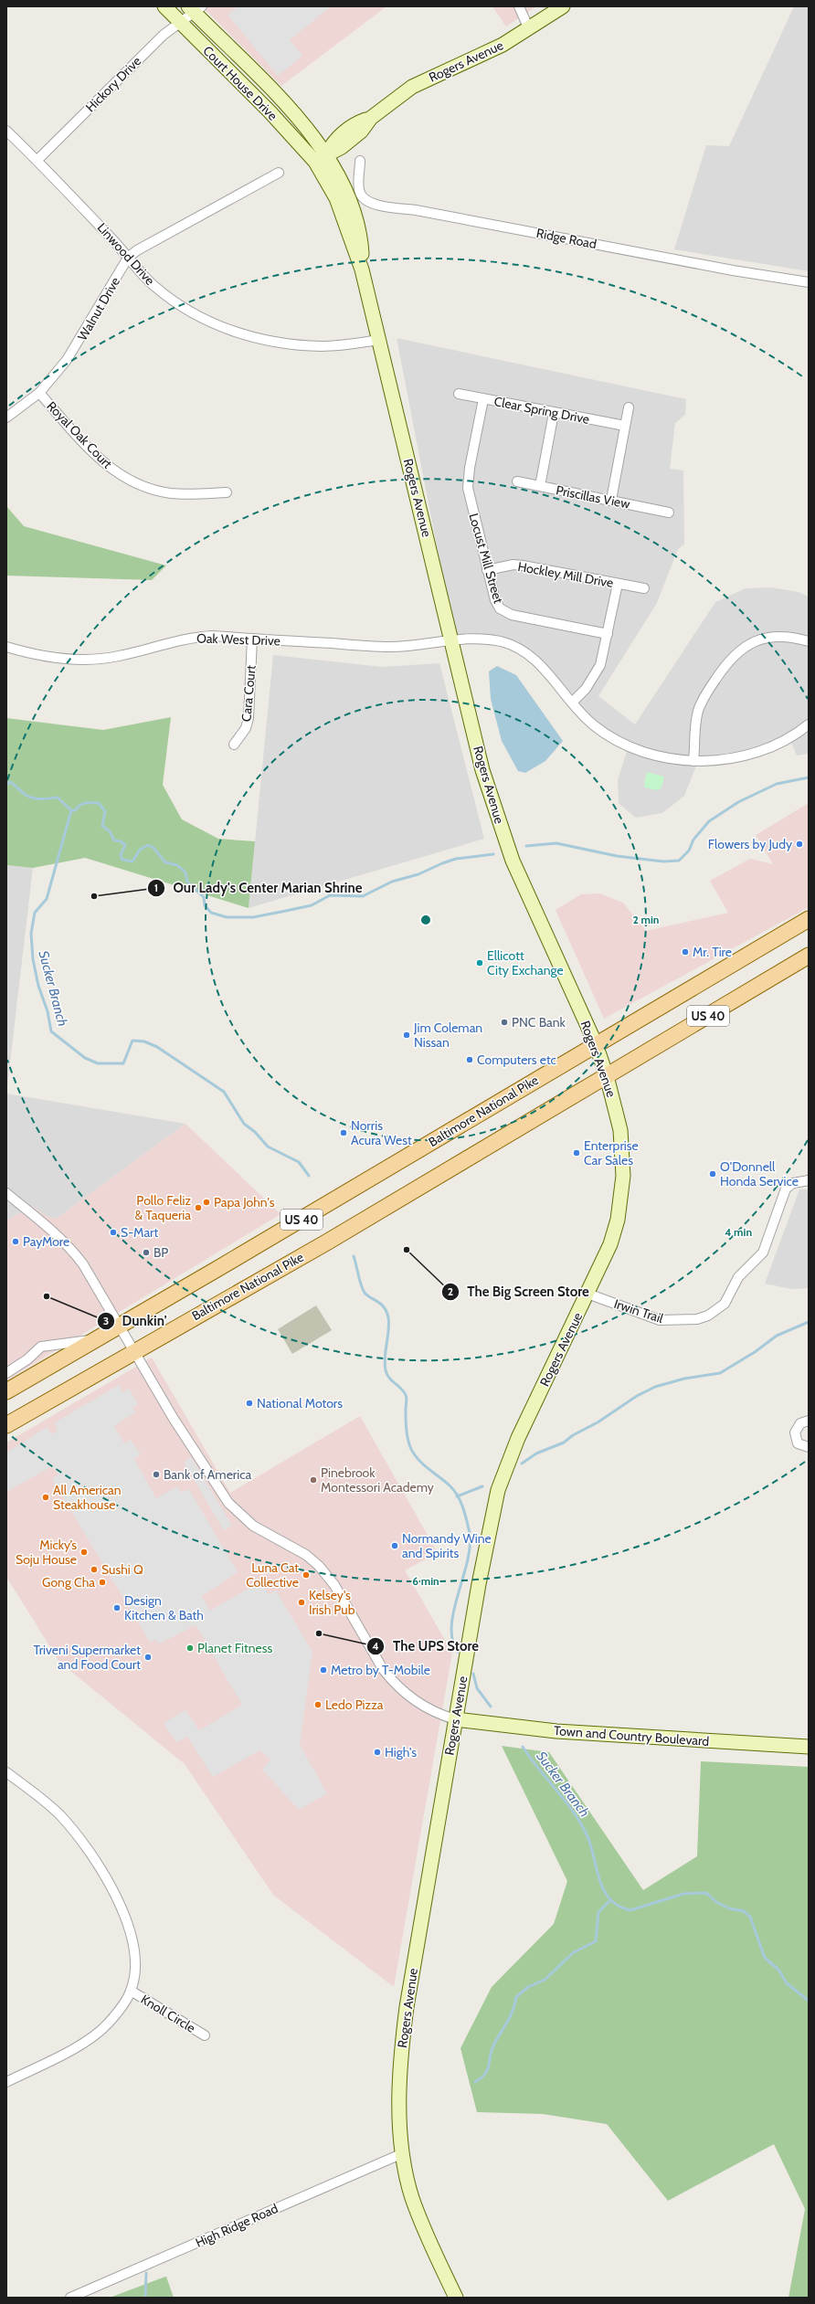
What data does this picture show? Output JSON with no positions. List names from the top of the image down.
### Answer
{
  "streets": {
    "main road": [
      "Rogers Avenue",
      "Court House Drive",
      "US 40",
      "Baltimore National Pike",
      "Town and Country Boulevard"
    ],
    "street": [
      "Hickory Drive",
      "Ridge Road",
      "Linwood Drive",
      "Walnut Drive",
      "Clear Spring Drive",
      "Royal Oak Court",
      "Priscillas View",
      "Locust Mill Street",
      "Hockley Mill Drive",
      "Oak West Drive",
      "Cara Court",
      "Irwin Trail",
      "Knoll Circle",
      "High Ridge Road"
    ]
  },
  "crossings": [
    ["Rogers Avenue", "Court House Drive"],
    ["Rogers Avenue", "Linwood Drive"],
    ["Rogers Avenue", "Oak West Drive"],
    ["Rogers Avenue", "Baltimore National Pike"],
    ["Rogers Avenue", "Irwin Trail"],
    ["Rogers Avenue", "Town and Country Boulevard"],
    ["Rogers Avenue", "High Ridge Road"],
    ["Court House Drive", "Hickory Drive"],
    ["Hickory Drive", "Linwood Drive"],
    ["Linwood Drive", "Walnut Drive"],
    ["Walnut Drive", "Royal Oak Court"],
    ["Clear Spring Drive", "Locust Mill Street"],
    ["Locust Mill Street", "Hockley Mill Drive"],
    ["Oak West Drive", "Cara Court"]
  ],
  "water": ["Sucker Branch"],
  "places": [
    "Flowers by Judy",
    "Our Lady's Center Marian Shrine",
    "Mr. Tire",
    "Ellicott City Exchange",
    "PNC Bank",
    "Jim Coleman Nissan",
    "Computers etc",
    "Norris Acura West",
    "Enterprise Car Sales",
    "O'Donnell Honda Service",
    "Papa John's",
    "Pollo Feliz & Taqueria",
    "S-Mart",
    "PayMore",
    "The Big Screen Store",
    "BP",
    "Dunkin'",
    "National Motors",
    "Bank of America",
    "Pinebrook Montessori Academy",
    "All American Steakhouse",
    "Normandy Wine and Spirits",
    "Micky’s Soju House",
    "Sushi Q",
    "Luna Cat Collective",
    "Gong Cha",
    "Kelsey's Irish Pub",
    "Design Kitchen & Bath",
    "The UPS Store",
    "Planet Fitness",
    "Triveni Supermarket and Food Court",
    "Metro by T-Mobile",
    "Ledo Pizza",
    "High's"
  ],
  "rings": ["2 min", "4 min", "6 min"]
}
